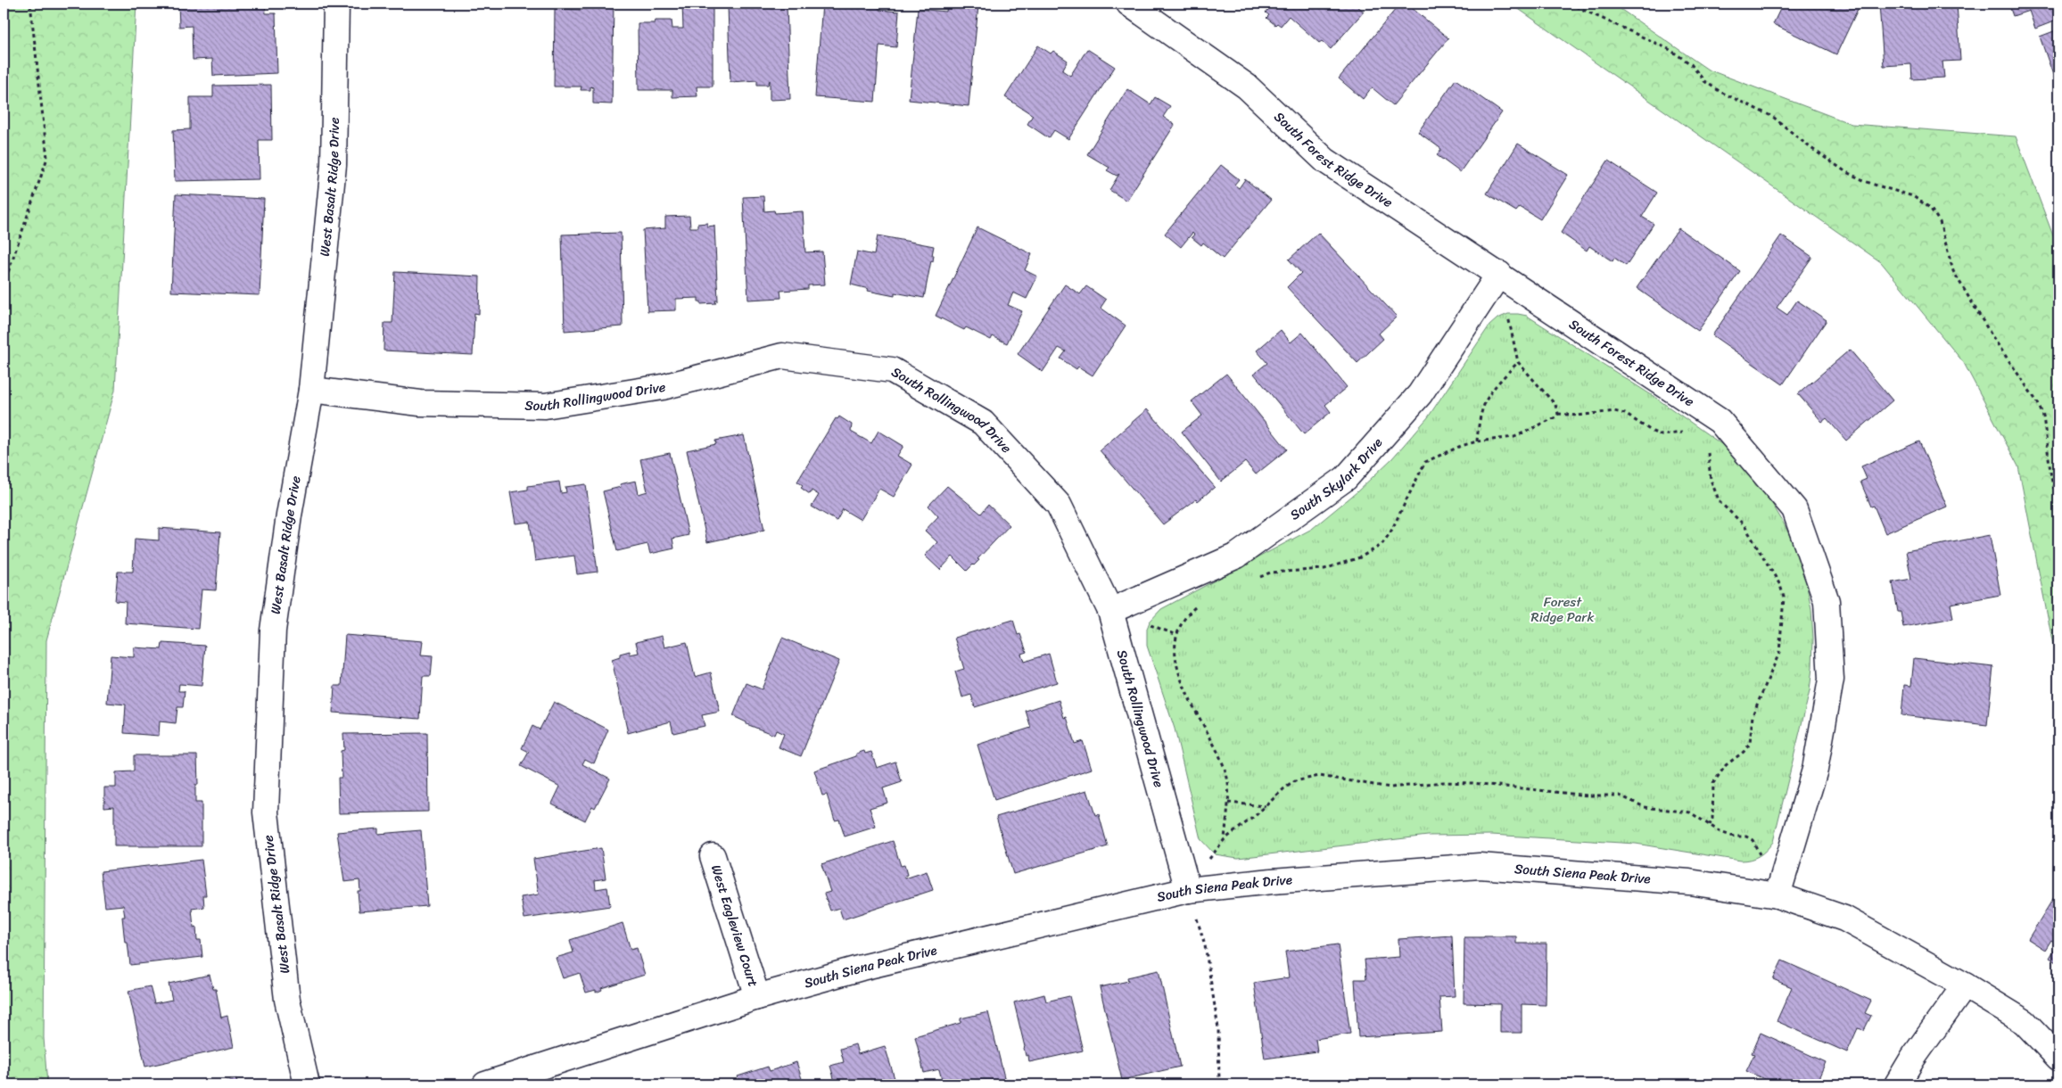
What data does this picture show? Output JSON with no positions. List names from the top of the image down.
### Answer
{
  "streets": {
    "street": [
      "South Forest Ridge Drive",
      "West Basalt Ridge Drive",
      "South Rollingwood Drive",
      "South Skylark Drive",
      "South Siena Peak Drive",
      "West Eagleview Court"
    ]
  },
  "crossings": [
    ["South Forest Ridge Drive", "South Skylark Drive"],
    ["South Forest Ridge Drive", "South Siena Peak Drive"],
    ["West Basalt Ridge Drive", "South Rollingwood Drive"],
    ["South Rollingwood Drive", "South Skylark Drive"],
    ["South Rollingwood Drive", "South Siena Peak Drive"],
    ["South Siena Peak Drive", "West Eagleview Court"]
  ],
  "parks": ["Forest Ridge Park"]
}
